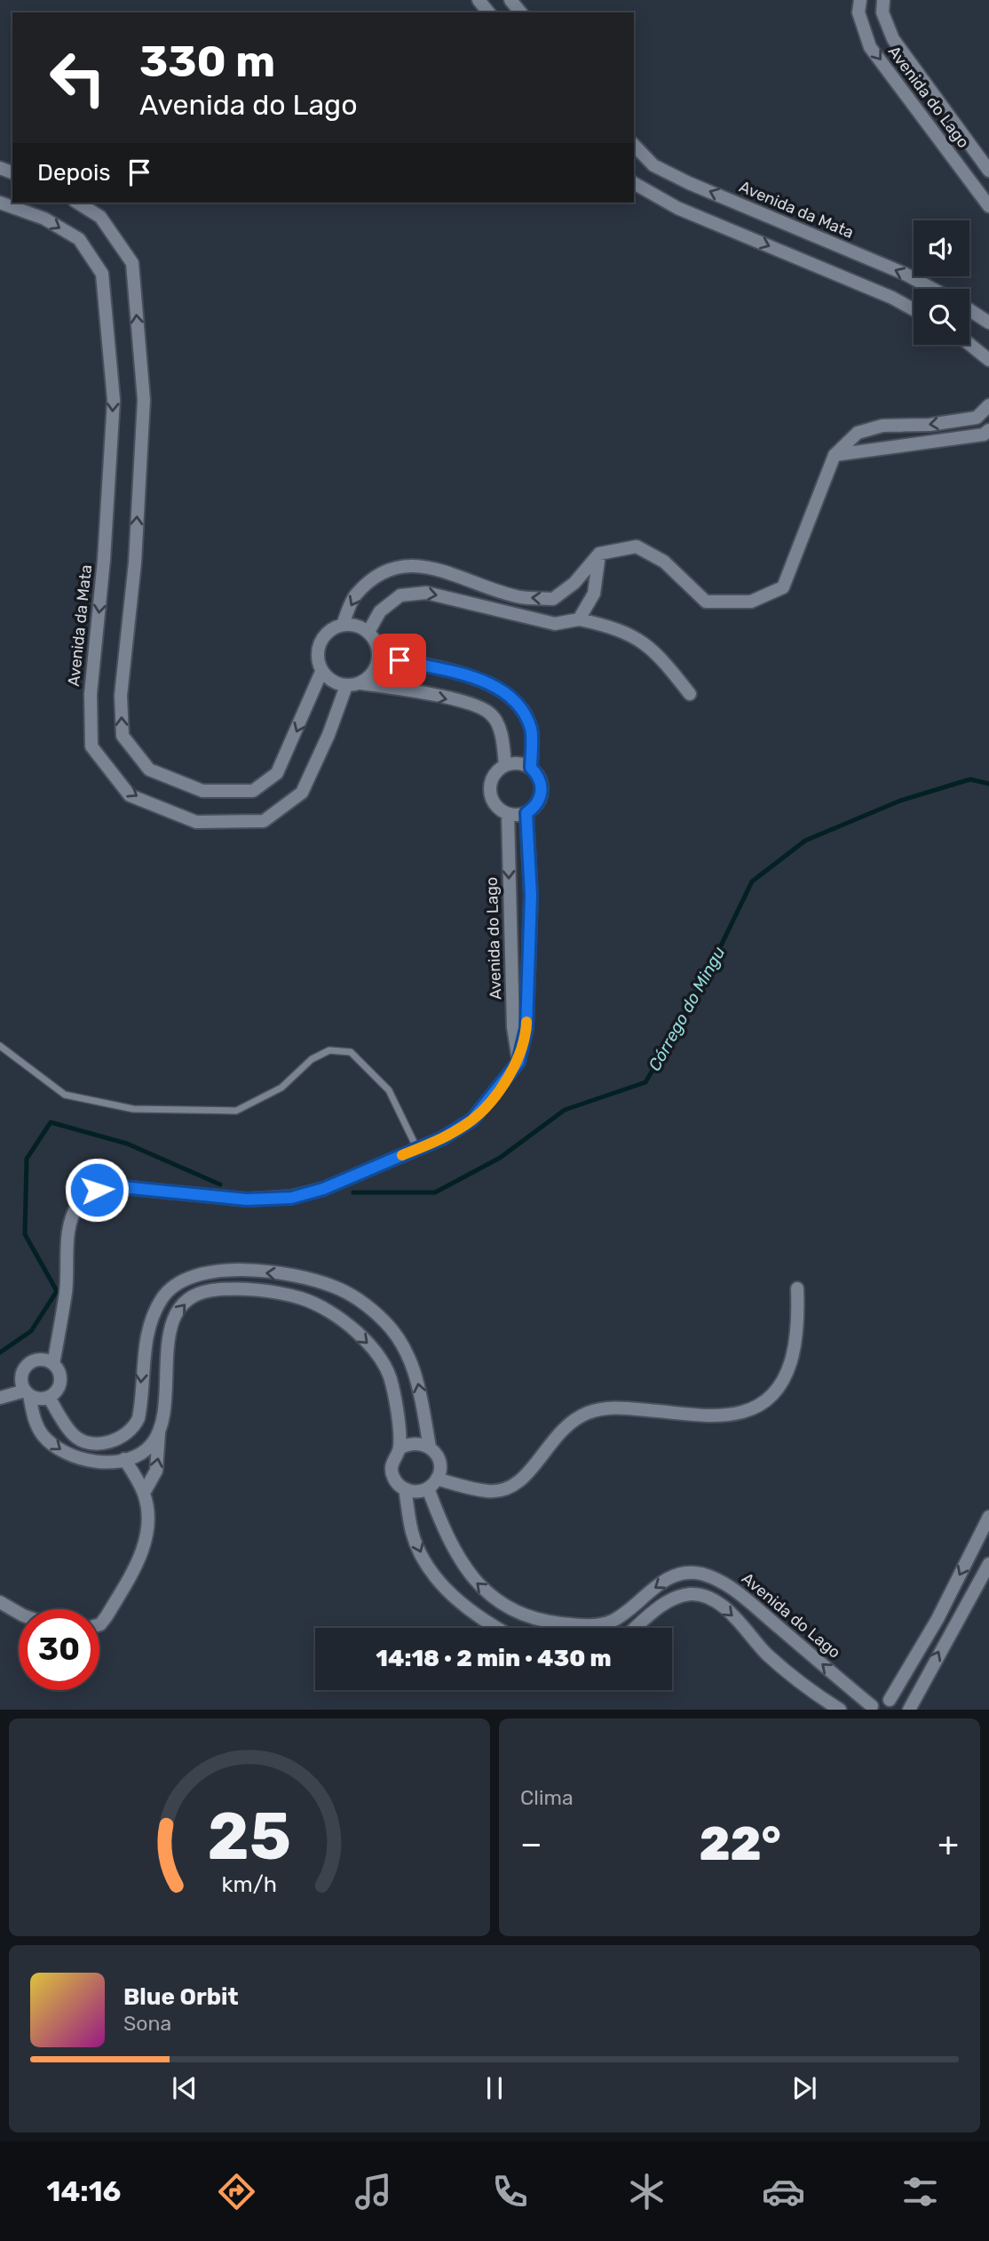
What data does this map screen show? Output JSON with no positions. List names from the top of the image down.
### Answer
{
  "streets": {
    "street": ["Avenida do Lago", "Avenida da Mata"]
  },
  "water": ["Córrego do Mingu"],
  "page": {
    "turn": ["330 m", "Avenida do Lago"],
    "then": "Depois",
    "limit": "30",
    "trip": "14:18 · 2 min · 430 m",
    "tile": "Clima",
    "heat": ["−", "22°", "+"],
    "song": ["Blue Orbit", "Sona"],
    "tabs": "14:16",
    "gauge": ["25", "km/h"]
  }
}
